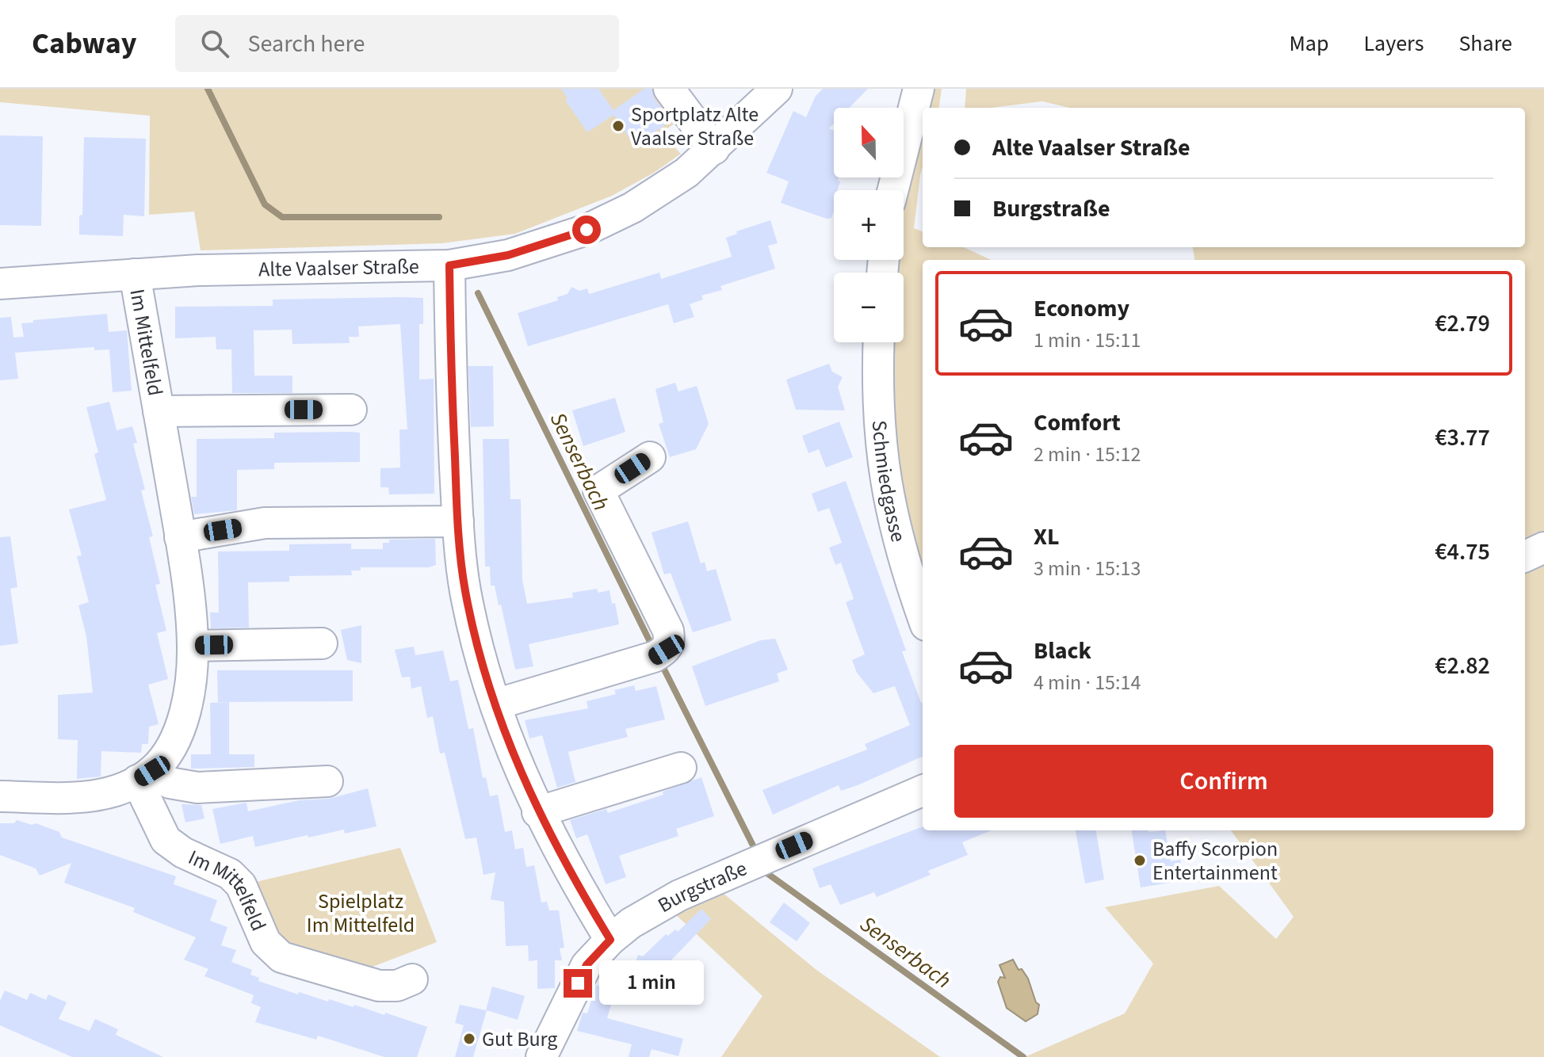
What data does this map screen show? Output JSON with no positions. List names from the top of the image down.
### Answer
{
  "streets": {
    "street": [
      "Alte Vaalser Straße",
      "Im Mittelfeld",
      "Schmiedgasse",
      "Burgstraße"
    ]
  },
  "crossings": [
    ["Alte Vaalser Straße", "Im Mittelfeld"]
  ],
  "water": ["Senserbach"],
  "parks": ["Spielplatz Im Mittelfeld"],
  "places": ["Sportplatz Alte Vaalser Straße", "Baffy Scorpion Entertainment", "Gut Burg"],
  "north": "top",
  "page": {
    "header": "Cabway",
    "search": "Search here",
    "nav": ["Map", "Layers", "Share"],
    "map_buttons": ["+", "−"],
    "banner": ["Alte Vaalser Straße", "Burgstraße"],
    "list": [
      {
        "name": "Economy",
        "note": "1 min · 15:11",
        "value": "€2.79"
      },
      {
        "name": "Comfort",
        "note": "2 min · 15:12",
        "value": "€3.77"
      },
      {
        "name": "XL",
        "note": "3 min · 15:13",
        "value": "€4.75"
      },
      {
        "name": "Black",
        "note": "4 min · 15:14",
        "value": "€2.82"
      }
    ],
    "buttons": "Confirm",
    "bubble": "1 min"
  }
}
